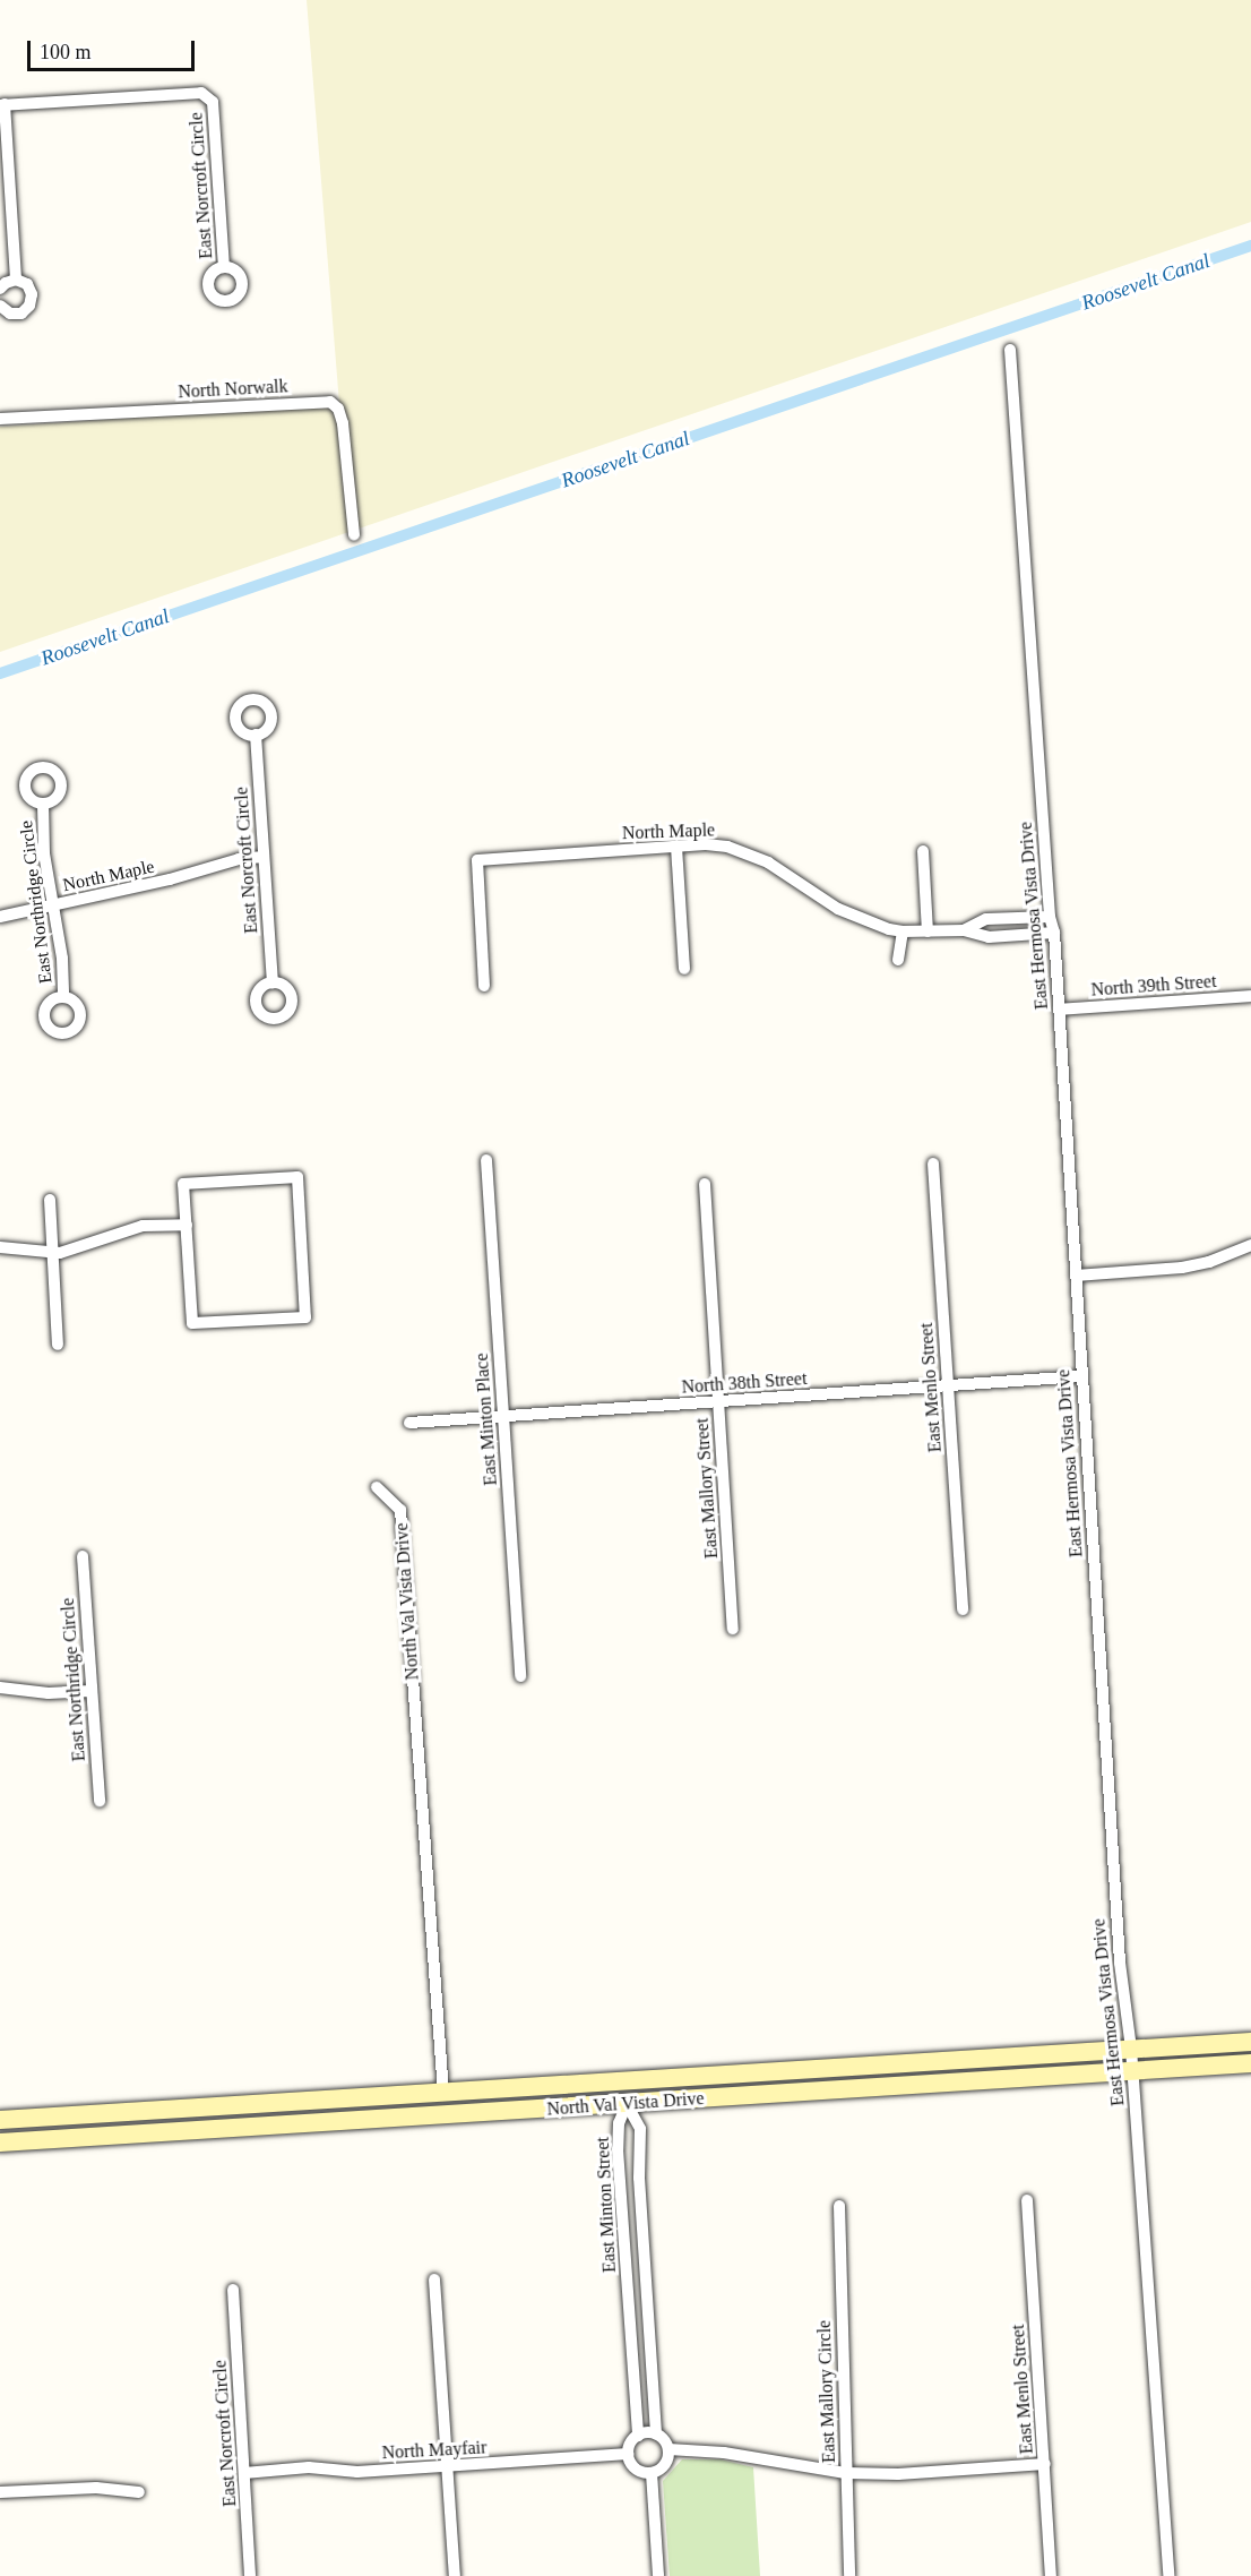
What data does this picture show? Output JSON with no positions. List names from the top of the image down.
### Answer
{
  "streets": {
    "main road": ["North Val Vista Drive"],
    "street": [
      "East Norcroft Circle",
      "North Norwalk",
      "North Maple",
      "East Northridge Circle",
      "East Hermosa Vista Drive",
      "North 39th Street",
      "North 38th Street",
      "East Menlo Street",
      "East Minton Place",
      "East Mallory Street",
      "East Minton Street",
      "East Mallory Circle",
      "North Mayfair"
    ]
  },
  "crossings": [
    ["East Norcroft Circle", "North Maple"],
    ["East Norcroft Circle", "North Mayfair"],
    ["North Maple", "East Northridge Circle"],
    ["North Maple", "East Hermosa Vista Drive"],
    ["East Hermosa Vista Drive", "North 39th Street"],
    ["East Hermosa Vista Drive", "North 38th Street"],
    ["East Hermosa Vista Drive", "North Val Vista Drive"],
    ["North 38th Street", "East Menlo Street"],
    ["North 38th Street", "East Minton Place"],
    ["North 38th Street", "East Mallory Street"],
    ["North Val Vista Drive", "East Minton Street"],
    ["East Minton Street", "North Mayfair"]
  ],
  "water": ["Roosevelt Canal"],
  "scale_bar": "100 m"
}
